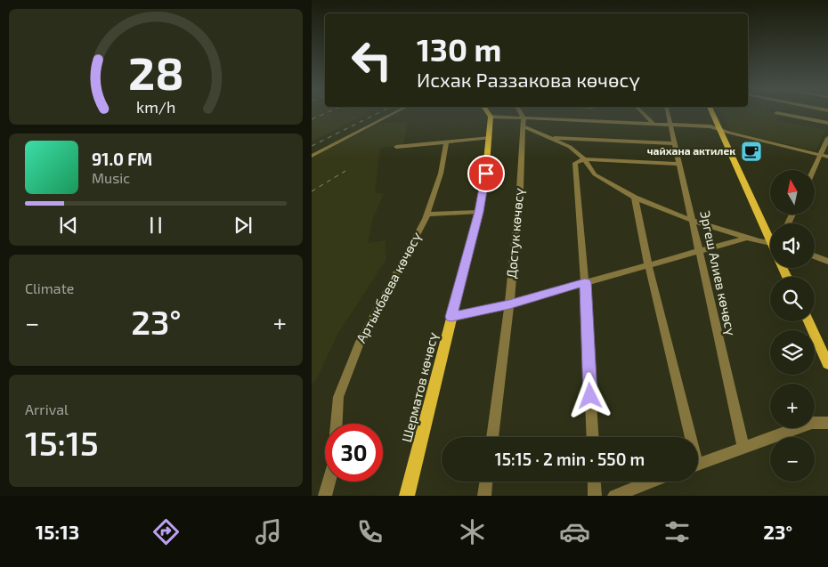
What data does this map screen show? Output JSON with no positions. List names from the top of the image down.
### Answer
{
  "streets": {
    "main road": ["Шерматов көчөсү"],
    "street": ["Достук көчөсү", "Эргеш Алиев көчөсү", "Артыкбаева көчөсү"]
  },
  "places": {
    "cafe": ["чайхана актилек"]
  },
  "north": "top",
  "page": {
    "turn": ["130 m", "Исхак Раззакова көчөсү"],
    "song": ["91.0 FM", "Music"],
    "map_buttons": ["+", "−"],
    "tile": [
      "Climate",
      ["Arrival", "15:15"]
    ],
    "heat": ["−", "23°", "+"],
    "limit": "30",
    "trip": "15:15 · 2 min · 550 m",
    "tabs": ["15:13", "23°"],
    "gauge": ["28", "km/h"]
  }
}
